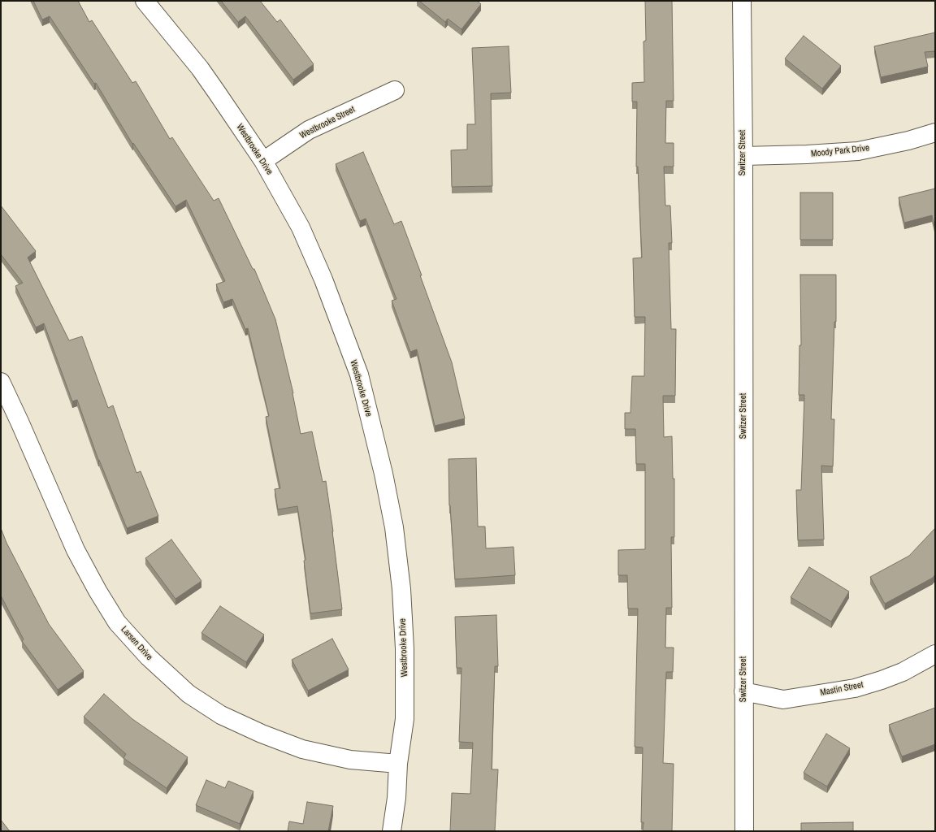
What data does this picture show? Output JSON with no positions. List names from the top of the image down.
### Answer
{
  "streets": {
    "street": [
      "Westbrooke Street",
      "Westbrooke Drive",
      "Moody Park Drive",
      "Switzer Street",
      "Larsen Drive",
      "Mastin Street"
    ]
  },
  "crossings": [
    ["Westbrooke Street", "Westbrooke Drive"],
    ["Westbrooke Drive", "Larsen Drive"],
    ["Moody Park Drive", "Switzer Street"],
    ["Switzer Street", "Mastin Street"]
  ]
}
